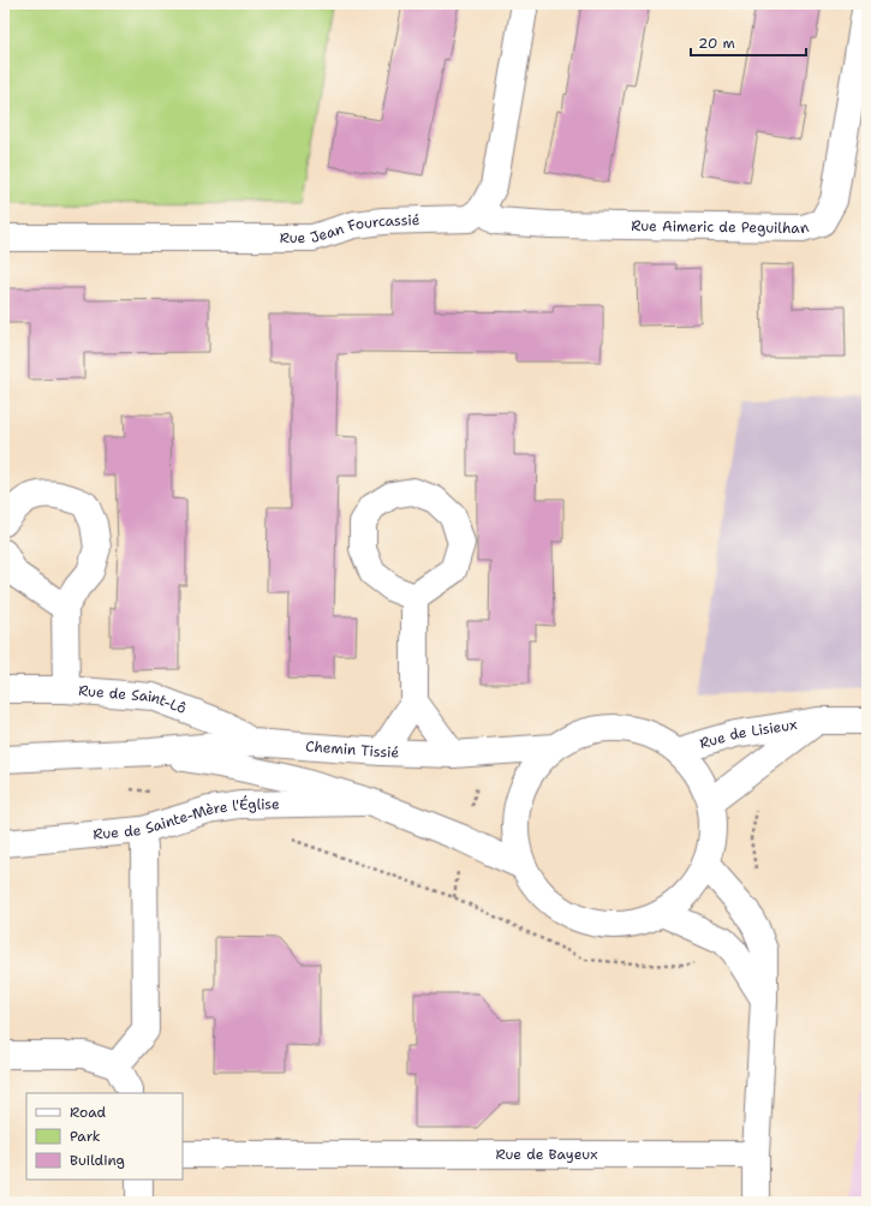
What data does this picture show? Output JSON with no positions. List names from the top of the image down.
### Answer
{
  "streets": {
    "street": [
      "Rue Aimeric de Peguilhan",
      "Rue Jean Fourcassié",
      "Rue de Saint-Lô",
      "Rue de Lisieux",
      "Chemin Tissié",
      "Rue de Sainte-Mère l'Église",
      "Rue de Bayeux"
    ]
  },
  "crossings": [
    ["Rue Aimeric de Peguilhan", "Rue Jean Fourcassié"],
    ["Rue de Saint-Lô", "Chemin Tissié"],
    ["Chemin Tissié", "Rue de Sainte-Mère l'Église"]
  ],
  "legend": ["Road", "Park", "Building"],
  "scale_bar": "20 m"
}
